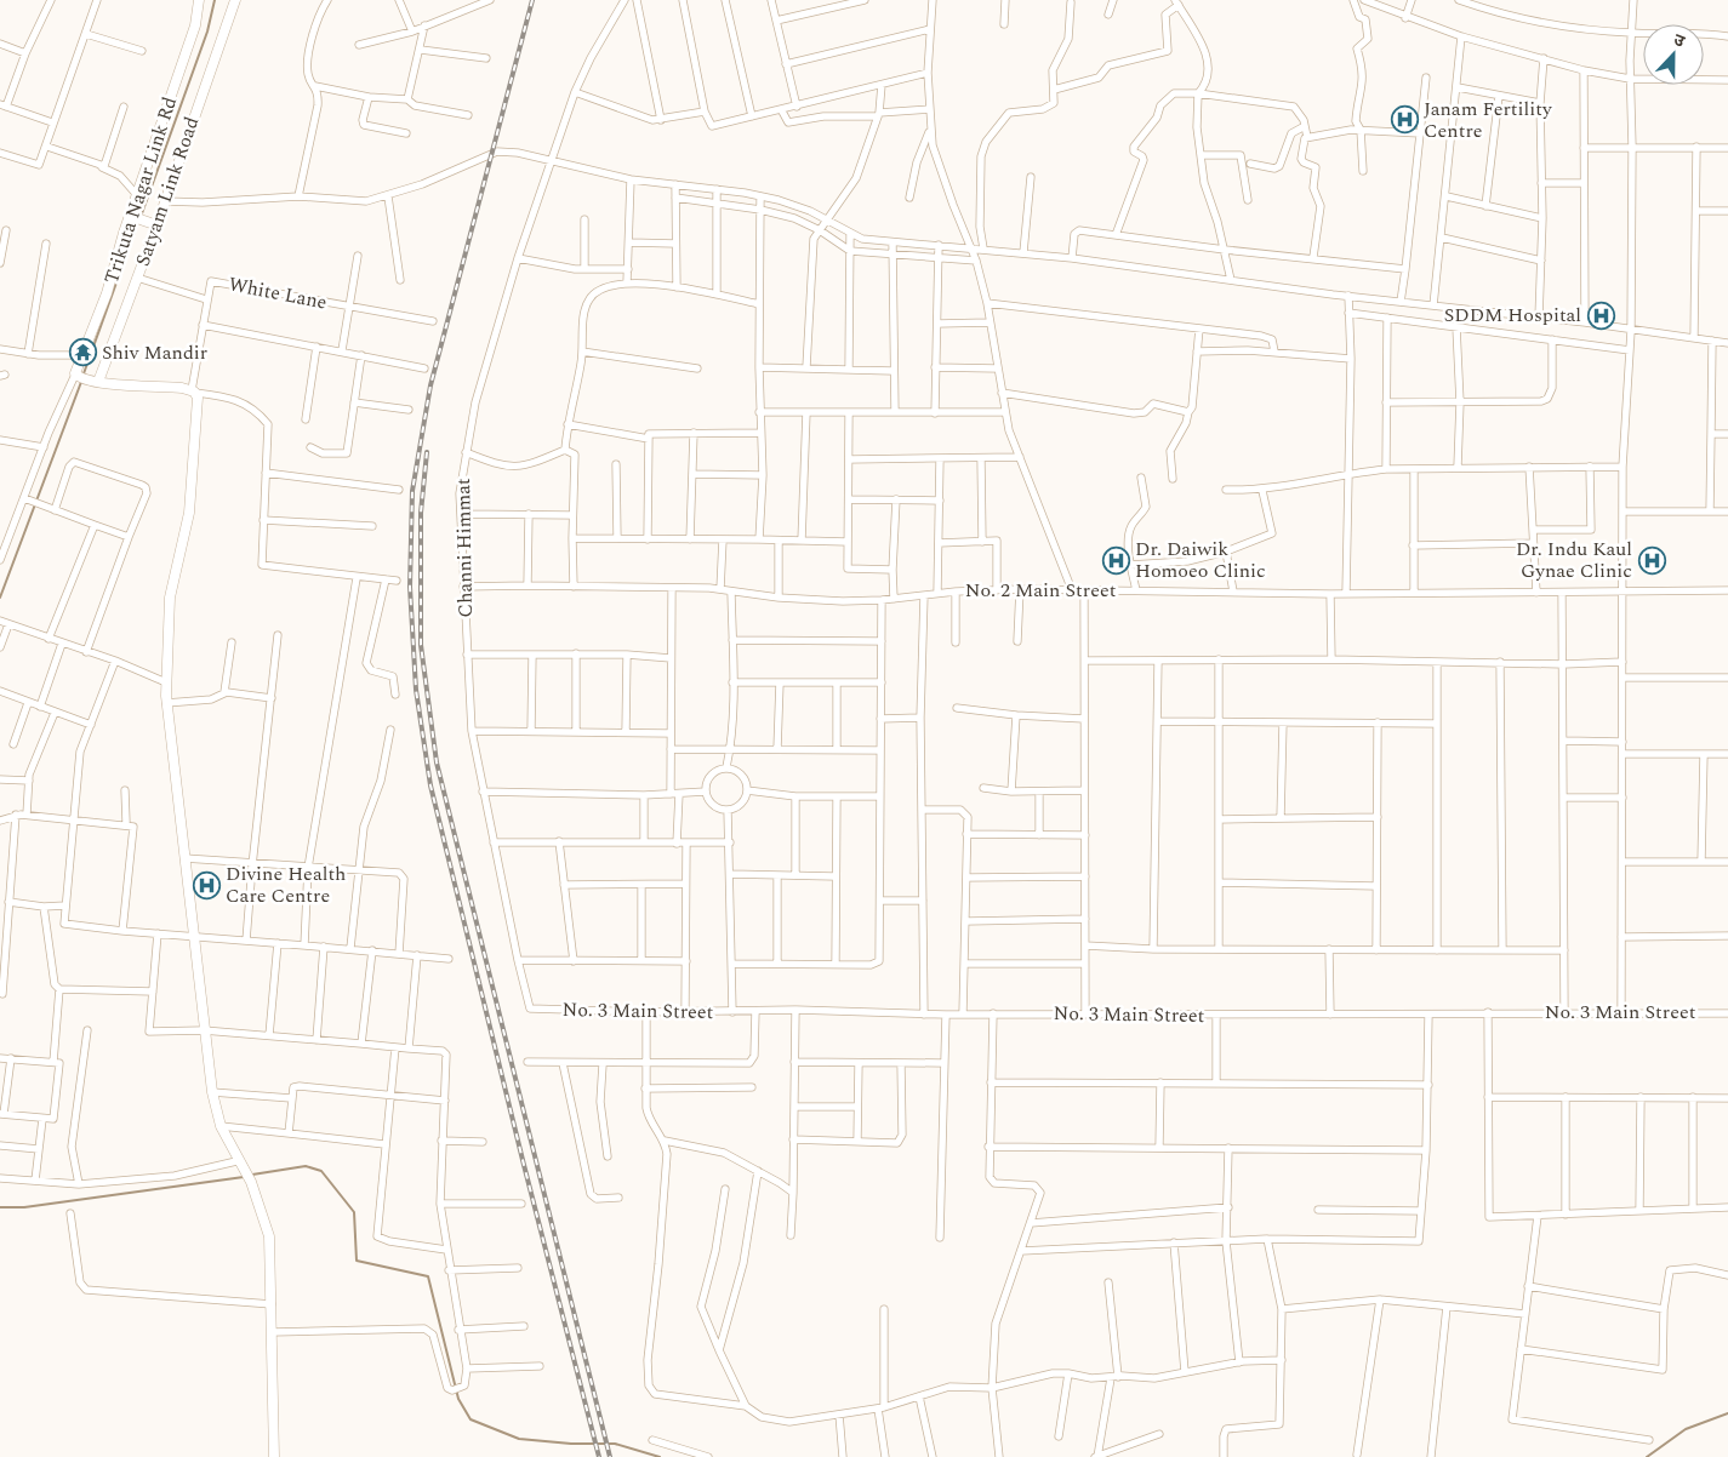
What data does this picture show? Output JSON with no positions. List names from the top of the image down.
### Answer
{
  "streets": {
    "main road": ["Trikuta Nagar Link Rd", "Satyam Link Road"],
    "street": [
      "White Lane",
      "Channi Himmat",
      "No. 2 Main Street",
      "No. 3 Main Street"
    ]
  },
  "crossings": [
    ["Channi Himmat", "No. 2 Main Street"],
    ["Channi Himmat", "No. 3 Main Street"]
  ],
  "places": {
    "hospital": [
      "Janam Fertility Centre",
      "SDDM Hospital",
      "Dr. Daiwik Homoeo Clinic",
      "Dr. Indu Kaul Gynae Clinic",
      "Divine Health Care Centre"
    ],
    "temple": ["Shiv Mandir"]
  },
  "north": "top"
}
